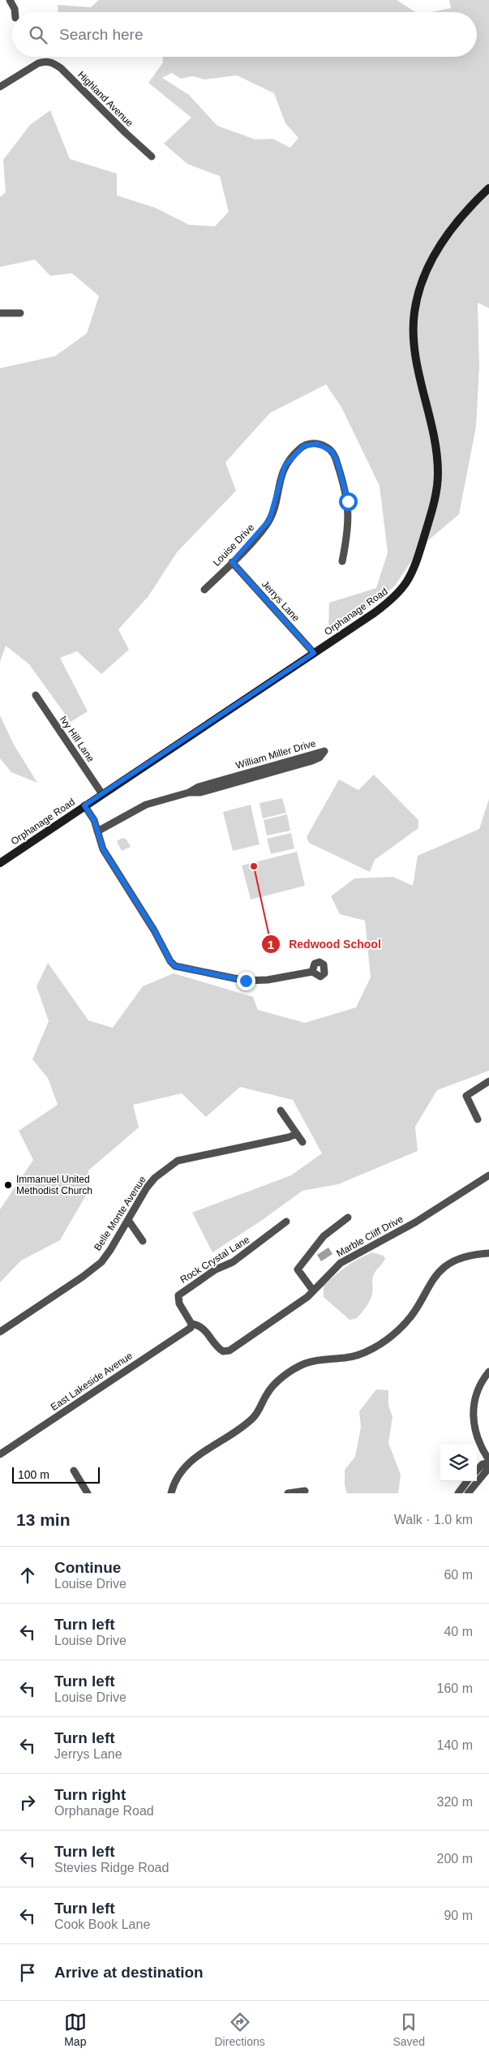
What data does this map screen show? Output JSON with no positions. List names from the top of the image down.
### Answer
{
  "streets": {
    "main road": ["Orphanage Road"],
    "street": [
      "Highland Avenue",
      "Louise Drive",
      "Jerrys Lane",
      "Ivy Hill Lane",
      "William Miller Drive",
      "Belle Monte Avenue",
      "Marble Cliff Drive",
      "Rock Crystal Lane",
      "East Lakeside Avenue"
    ]
  },
  "crossings": [
    ["Louise Drive", "Jerrys Lane"],
    ["Jerrys Lane", "Orphanage Road"],
    ["Orphanage Road", "Ivy Hill Lane"],
    ["Marble Cliff Drive", "Rock Crystal Lane"],
    ["Marble Cliff Drive", "East Lakeside Avenue"],
    ["Rock Crystal Lane", "East Lakeside Avenue"]
  ],
  "places": ["Redwood School", "Immanuel United Methodist Church"],
  "scale_bar": "100 m",
  "page": {
    "search": "Search here",
    "scale": "100 m",
    "heading": ["13 min", "Walk · 1.0 km"],
    "list": [
      ["Continue", "Louise Drive", "60 m"],
      ["Turn left", "Louise Drive", "40 m"],
      ["Turn left", "Louise Drive", "160 m"],
      ["Turn left", "Jerrys Lane", "140 m"],
      ["Turn right", "Orphanage Road", "320 m"],
      ["Turn left", "Stevies Ridge Road", "200 m"],
      ["Turn left", "Cook Book Lane", "90 m"],
      "Arrive at destination"
    ],
    "nav": ["Map", "Directions", "Saved"]
  }
}
